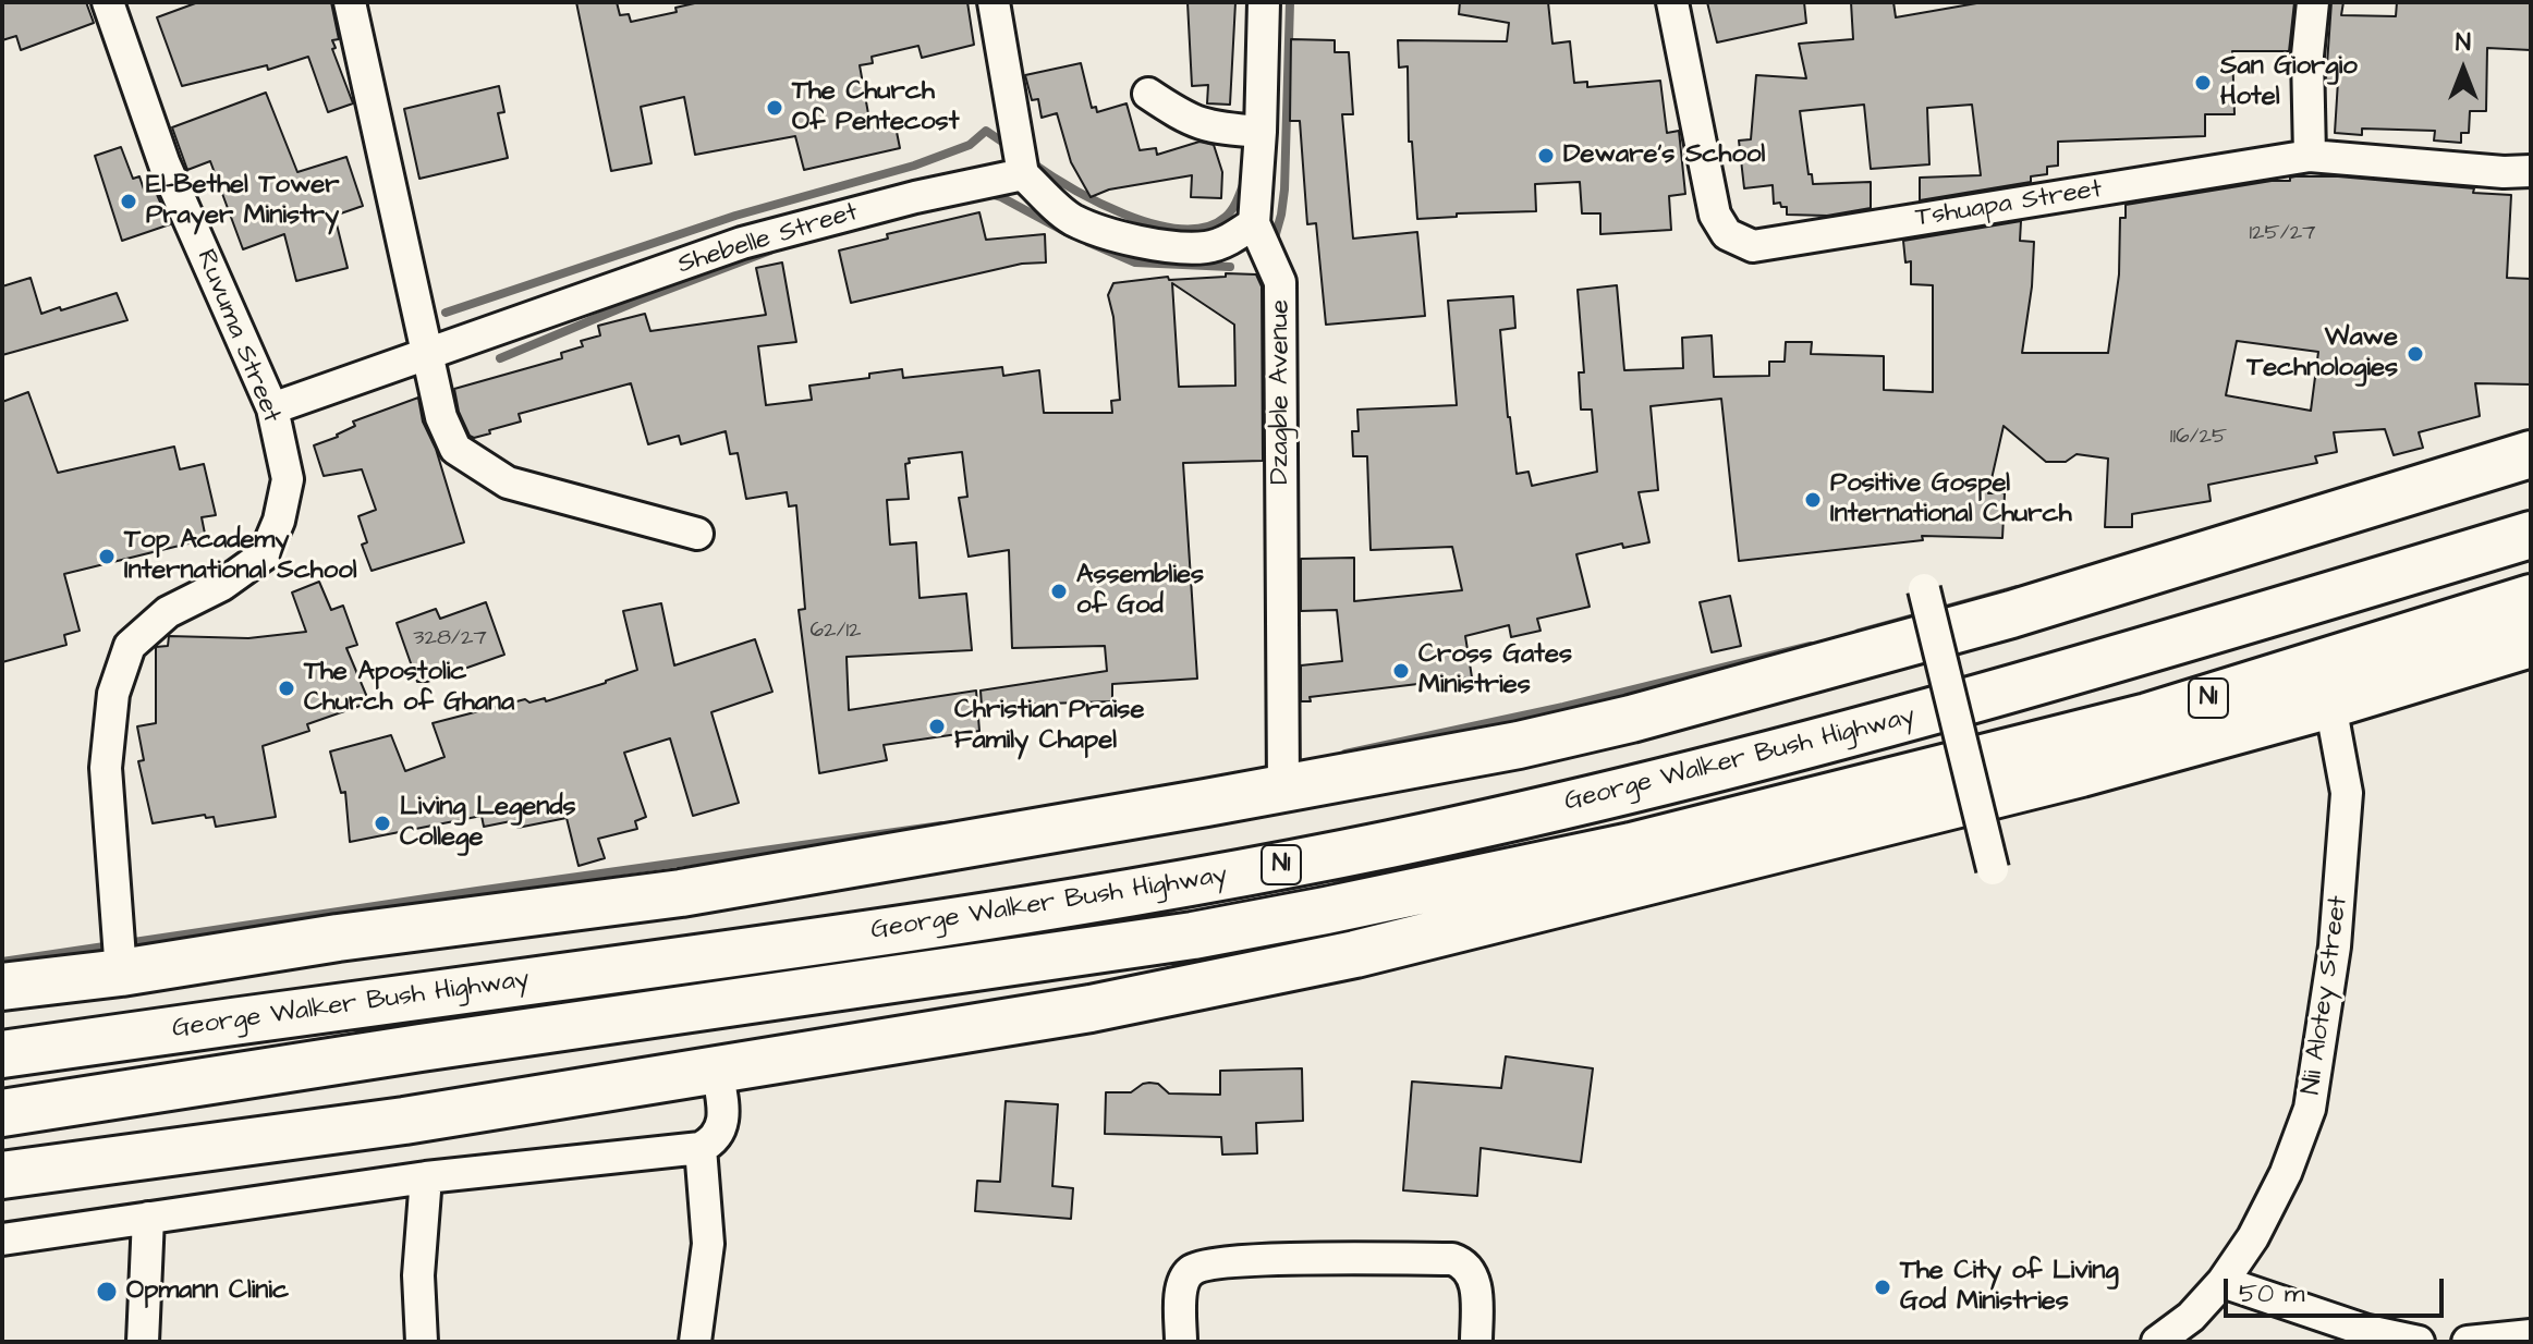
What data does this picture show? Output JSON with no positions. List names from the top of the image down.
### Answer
{
  "streets": {
    "highway": ["N1", "George Walker Bush Highway"],
    "street": [
      "Tshuapa Street",
      "Shebelle Street",
      "Ruvuma Street",
      "Dzagble Avenue",
      "Nii Alotey Street"
    ]
  },
  "crossings": [
    ["Shebelle Street", "Ruvuma Street"]
  ],
  "places": [
    "San Giorgio Hotel",
    "The Church Of Pentecost",
    "Deware's School",
    "El-Bethel Tower Prayer Ministry",
    "Wawe Technologies",
    "Positive Gospel International Church",
    "Top Academy International School",
    "Assemblies of God",
    "Cross Gates Ministries",
    "The Apostolic Church of Ghana",
    "Christian Praise Family Chapel",
    "Living Legends College",
    "The City of Living God Ministries",
    "Opmann Clinic"
  ],
  "house_numbers": [
    "125/27",
    "116/25",
    "62/12",
    "328/27"
  ],
  "scale_bar": "50 m",
  "north": "top"
}
